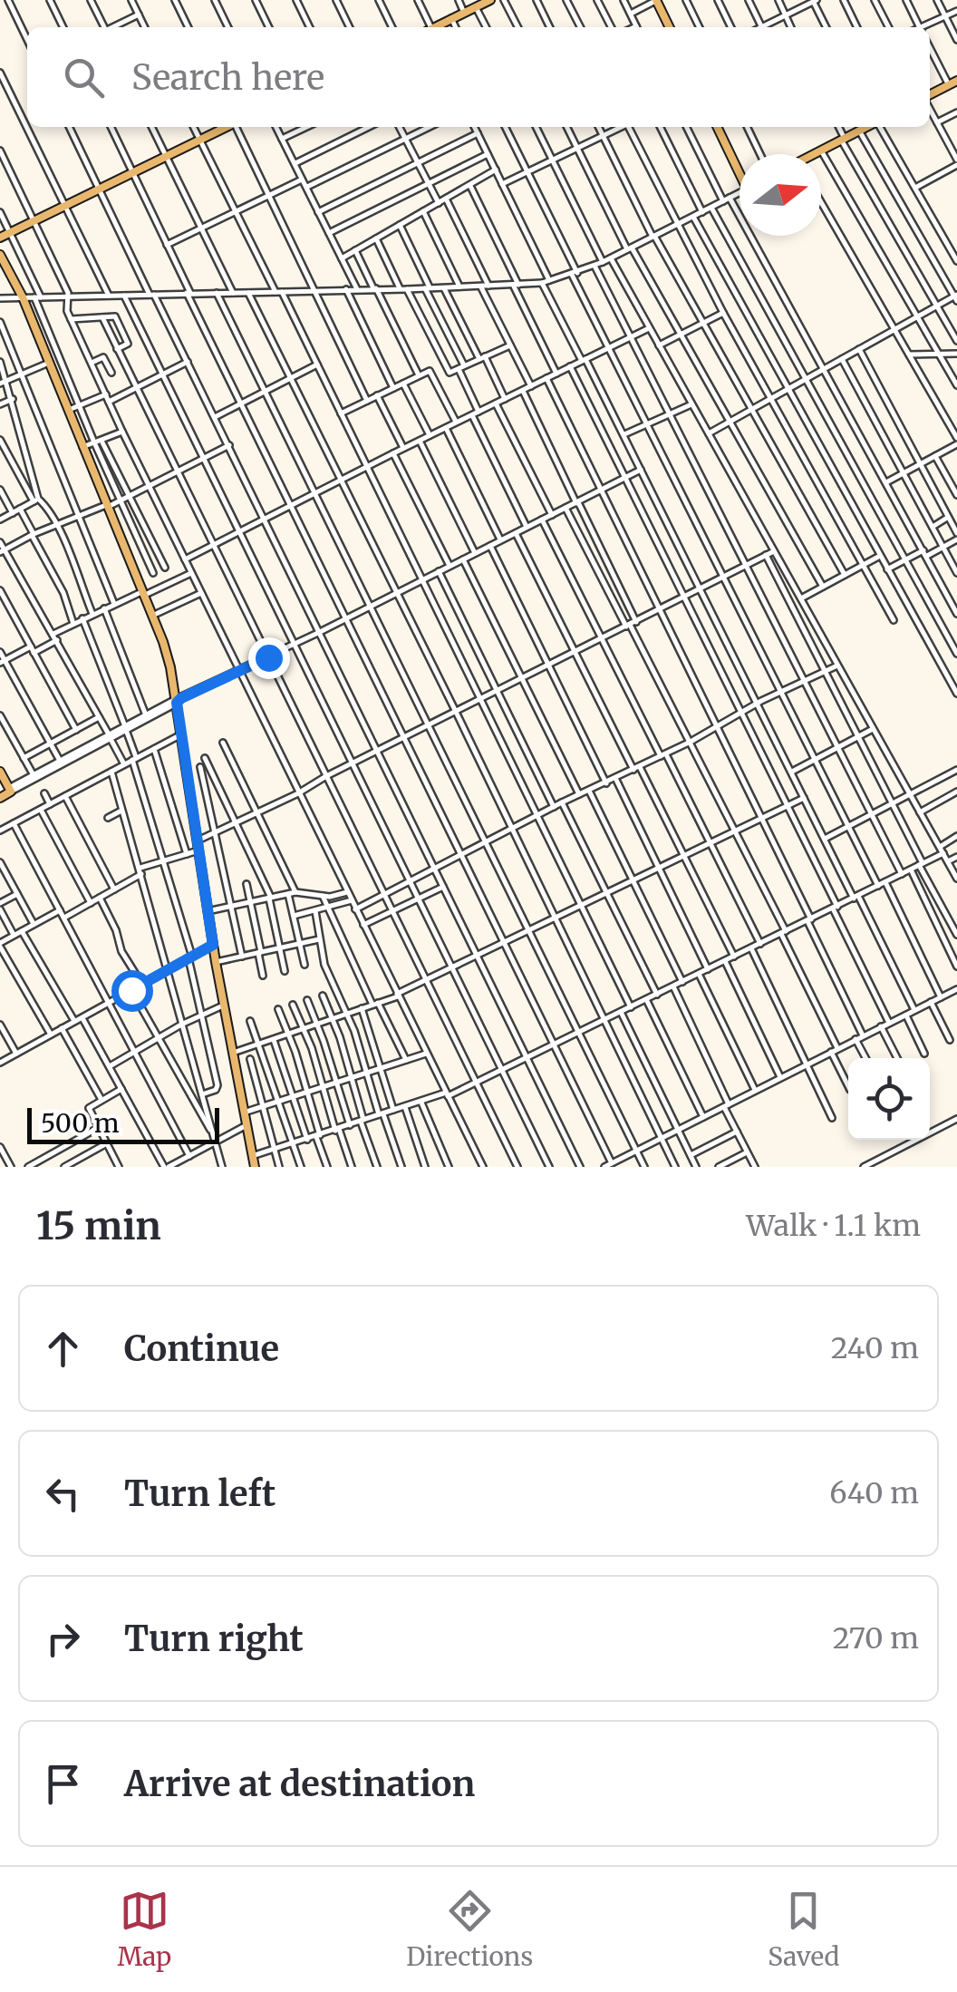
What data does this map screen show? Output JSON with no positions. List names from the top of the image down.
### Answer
{
  "scale_bar": "500 m",
  "north": "right",
  "page": {
    "search": "Search here",
    "scale": "500 m",
    "heading": ["15 min", "Walk · 1.1 km"],
    "list": [
      ["Continue", "240 m"],
      ["Turn left", "640 m"],
      ["Turn right", "270 m"],
      "Arrive at destination"
    ],
    "nav": ["Map", "Directions", "Saved"]
  }
}
